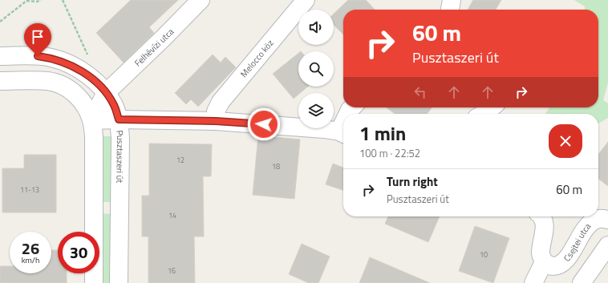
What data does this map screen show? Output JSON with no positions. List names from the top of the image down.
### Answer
{
  "streets": {
    "street": [
      "Felhévízi utca",
      "Melocco köz",
      "Pusztaszeri út",
      "Csejtei utca"
    ]
  },
  "crossings": [
    ["Felhévízi utca", "Pusztaszeri út"]
  ],
  "house_numbers": [
    "12",
    "18",
    "11-13",
    "14",
    "10",
    "16"
  ],
  "page": {
    "turn": ["60 m", "Pusztaszeri út"],
    "heading": ["1 min", "100 m · 22:52"],
    "list": [
      {
        "name": "Turn right",
        "note": "Pusztaszeri út",
        "value": "60 m"
      }
    ],
    "speed": "26 km/h",
    "limit": "30"
  }
}
